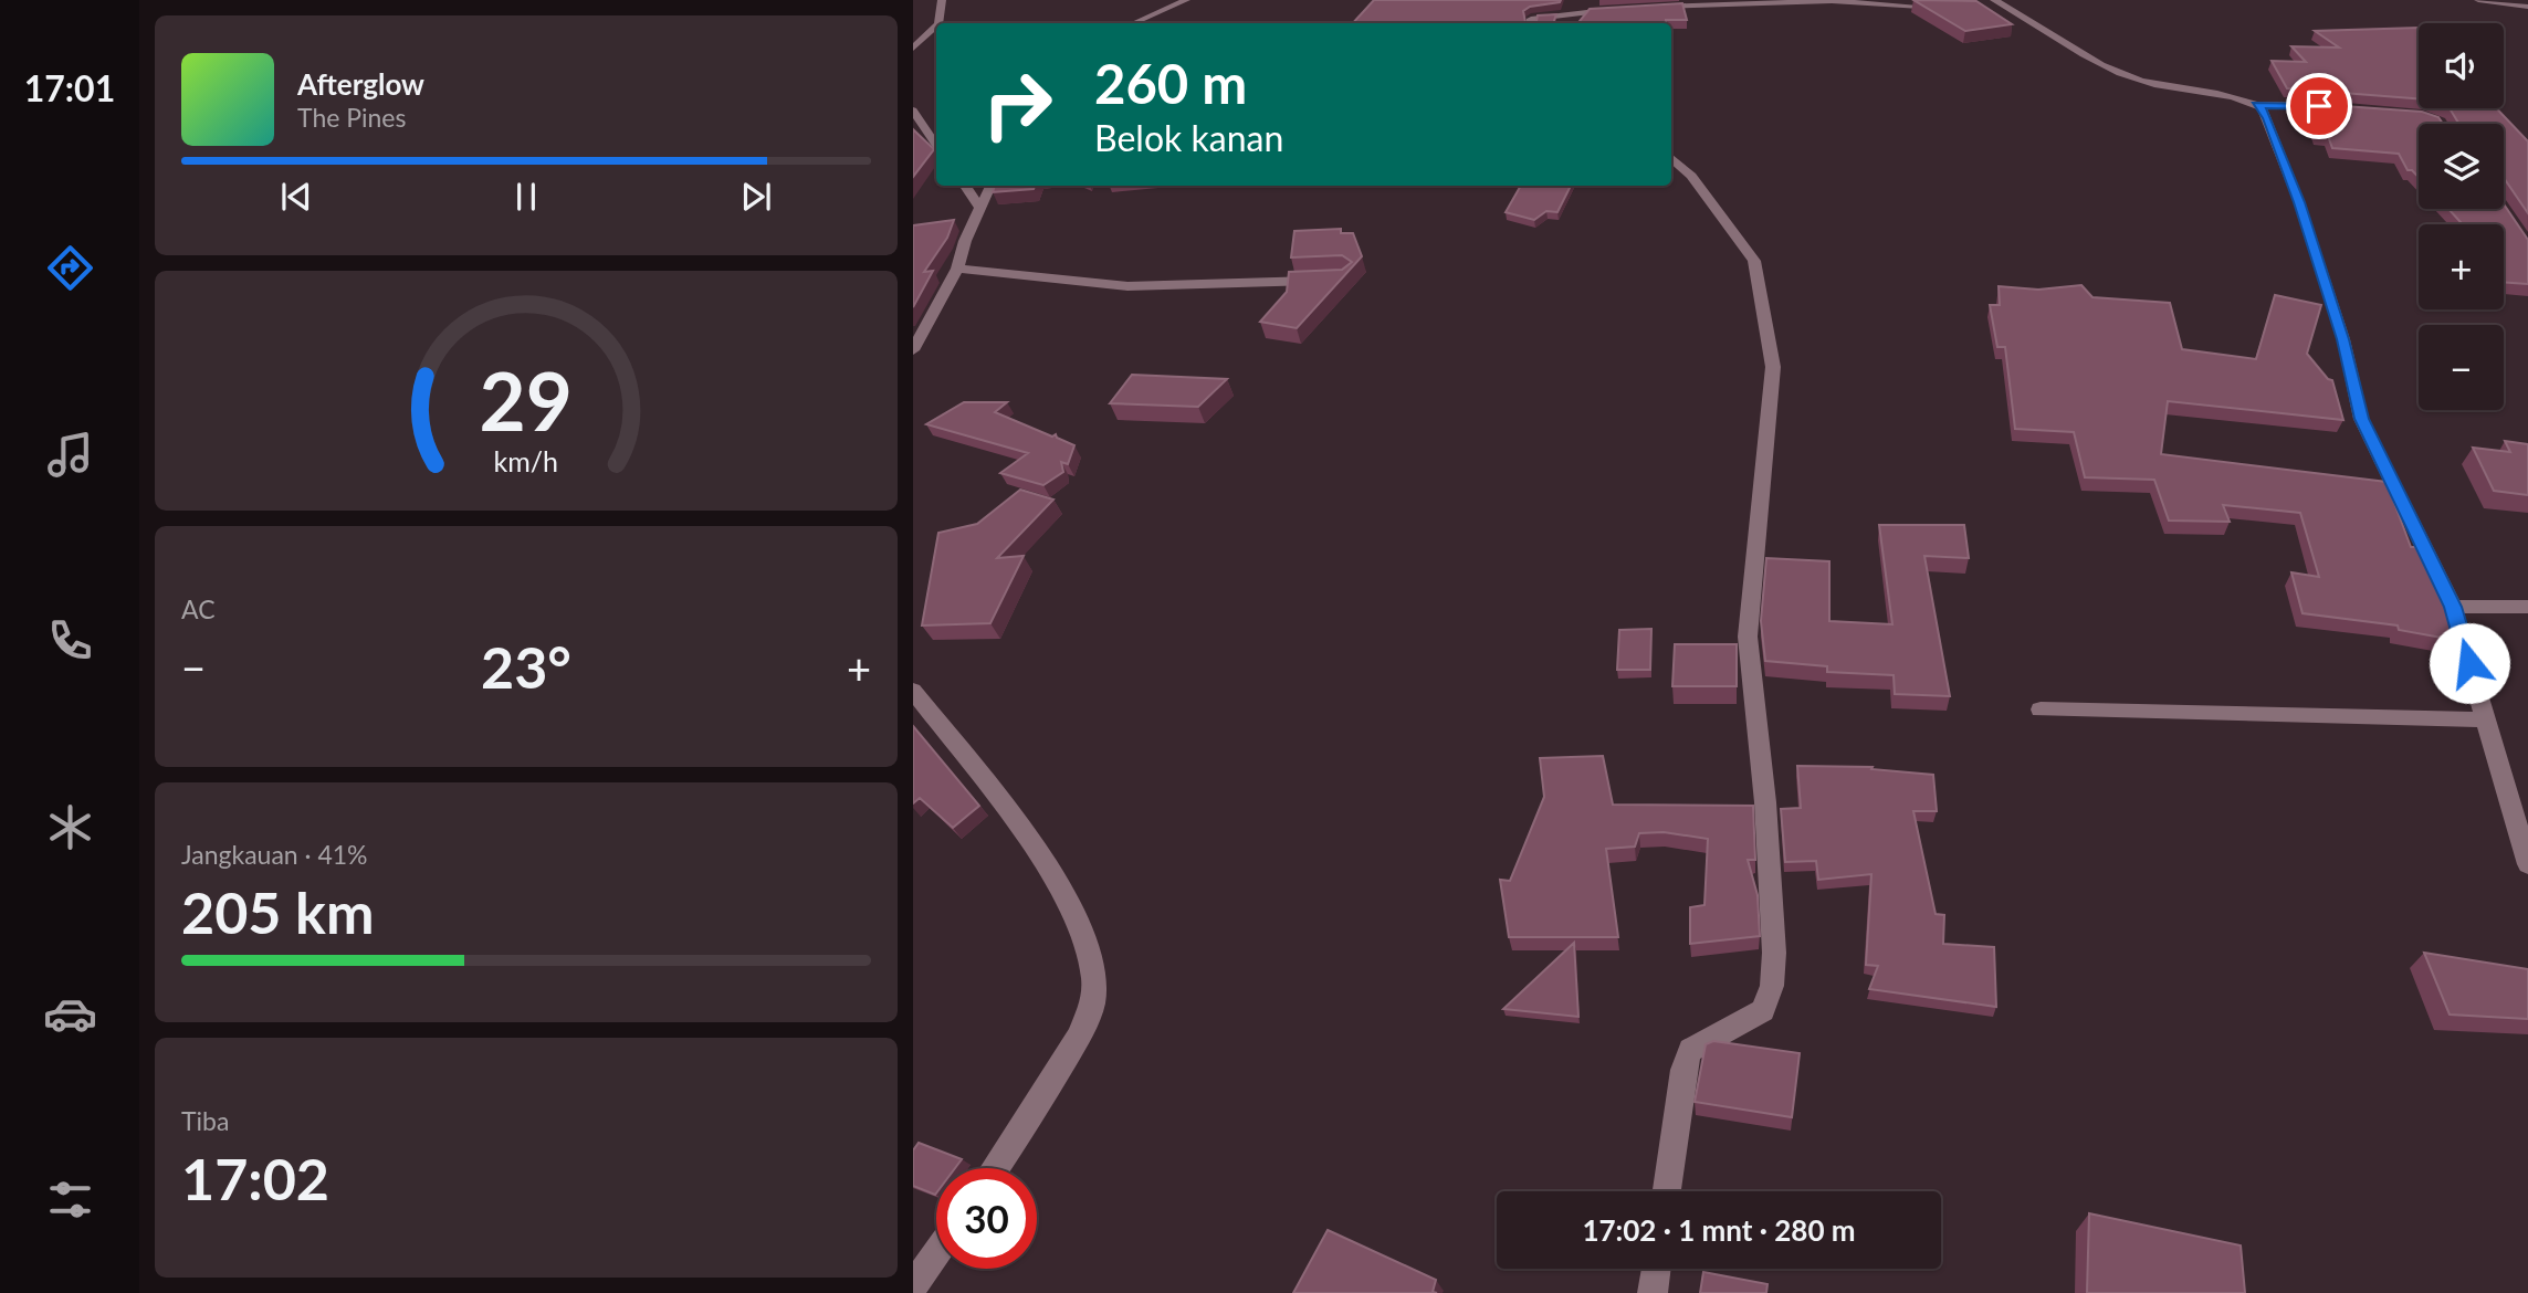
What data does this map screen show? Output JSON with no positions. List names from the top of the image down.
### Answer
{
  "page": {
    "tabs": "17:01",
    "map_buttons": ["+", "−"],
    "turn": ["260 m", "Belok kanan"],
    "song": ["Afterglow", "The Pines"],
    "tile": [
      "AC",
      ["Jangkauan · 41%", "205 km"],
      ["Tiba", "17:02"]
    ],
    "heat": ["−", "23°", "+"],
    "limit": "30",
    "trip": "17:02 · 1 mnt · 280 m",
    "gauge": ["29", "km/h"]
  }
}
